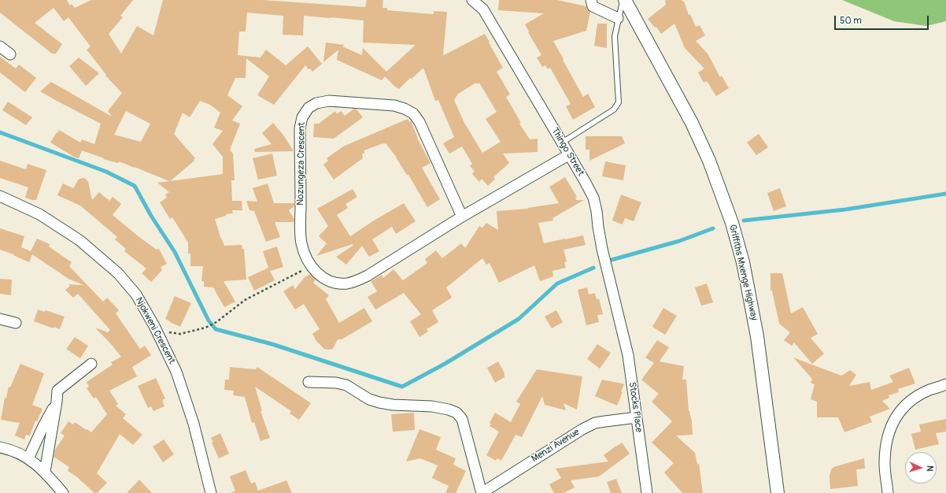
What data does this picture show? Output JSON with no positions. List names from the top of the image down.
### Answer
{
  "streets": {
    "street": [
      "Thingo Street",
      "Nozungeza Crescent",
      "Griffiths Mxenge Highway",
      "Njokweni Crescent",
      "Stocks Place",
      "Menzi Avenue"
    ]
  },
  "crossings": [
    ["Thingo Street", "Nozungeza Crescent"],
    ["Thingo Street", "Stocks Place"],
    ["Stocks Place", "Menzi Avenue"]
  ],
  "scale_bar": "50 m",
  "north": "right"
}
